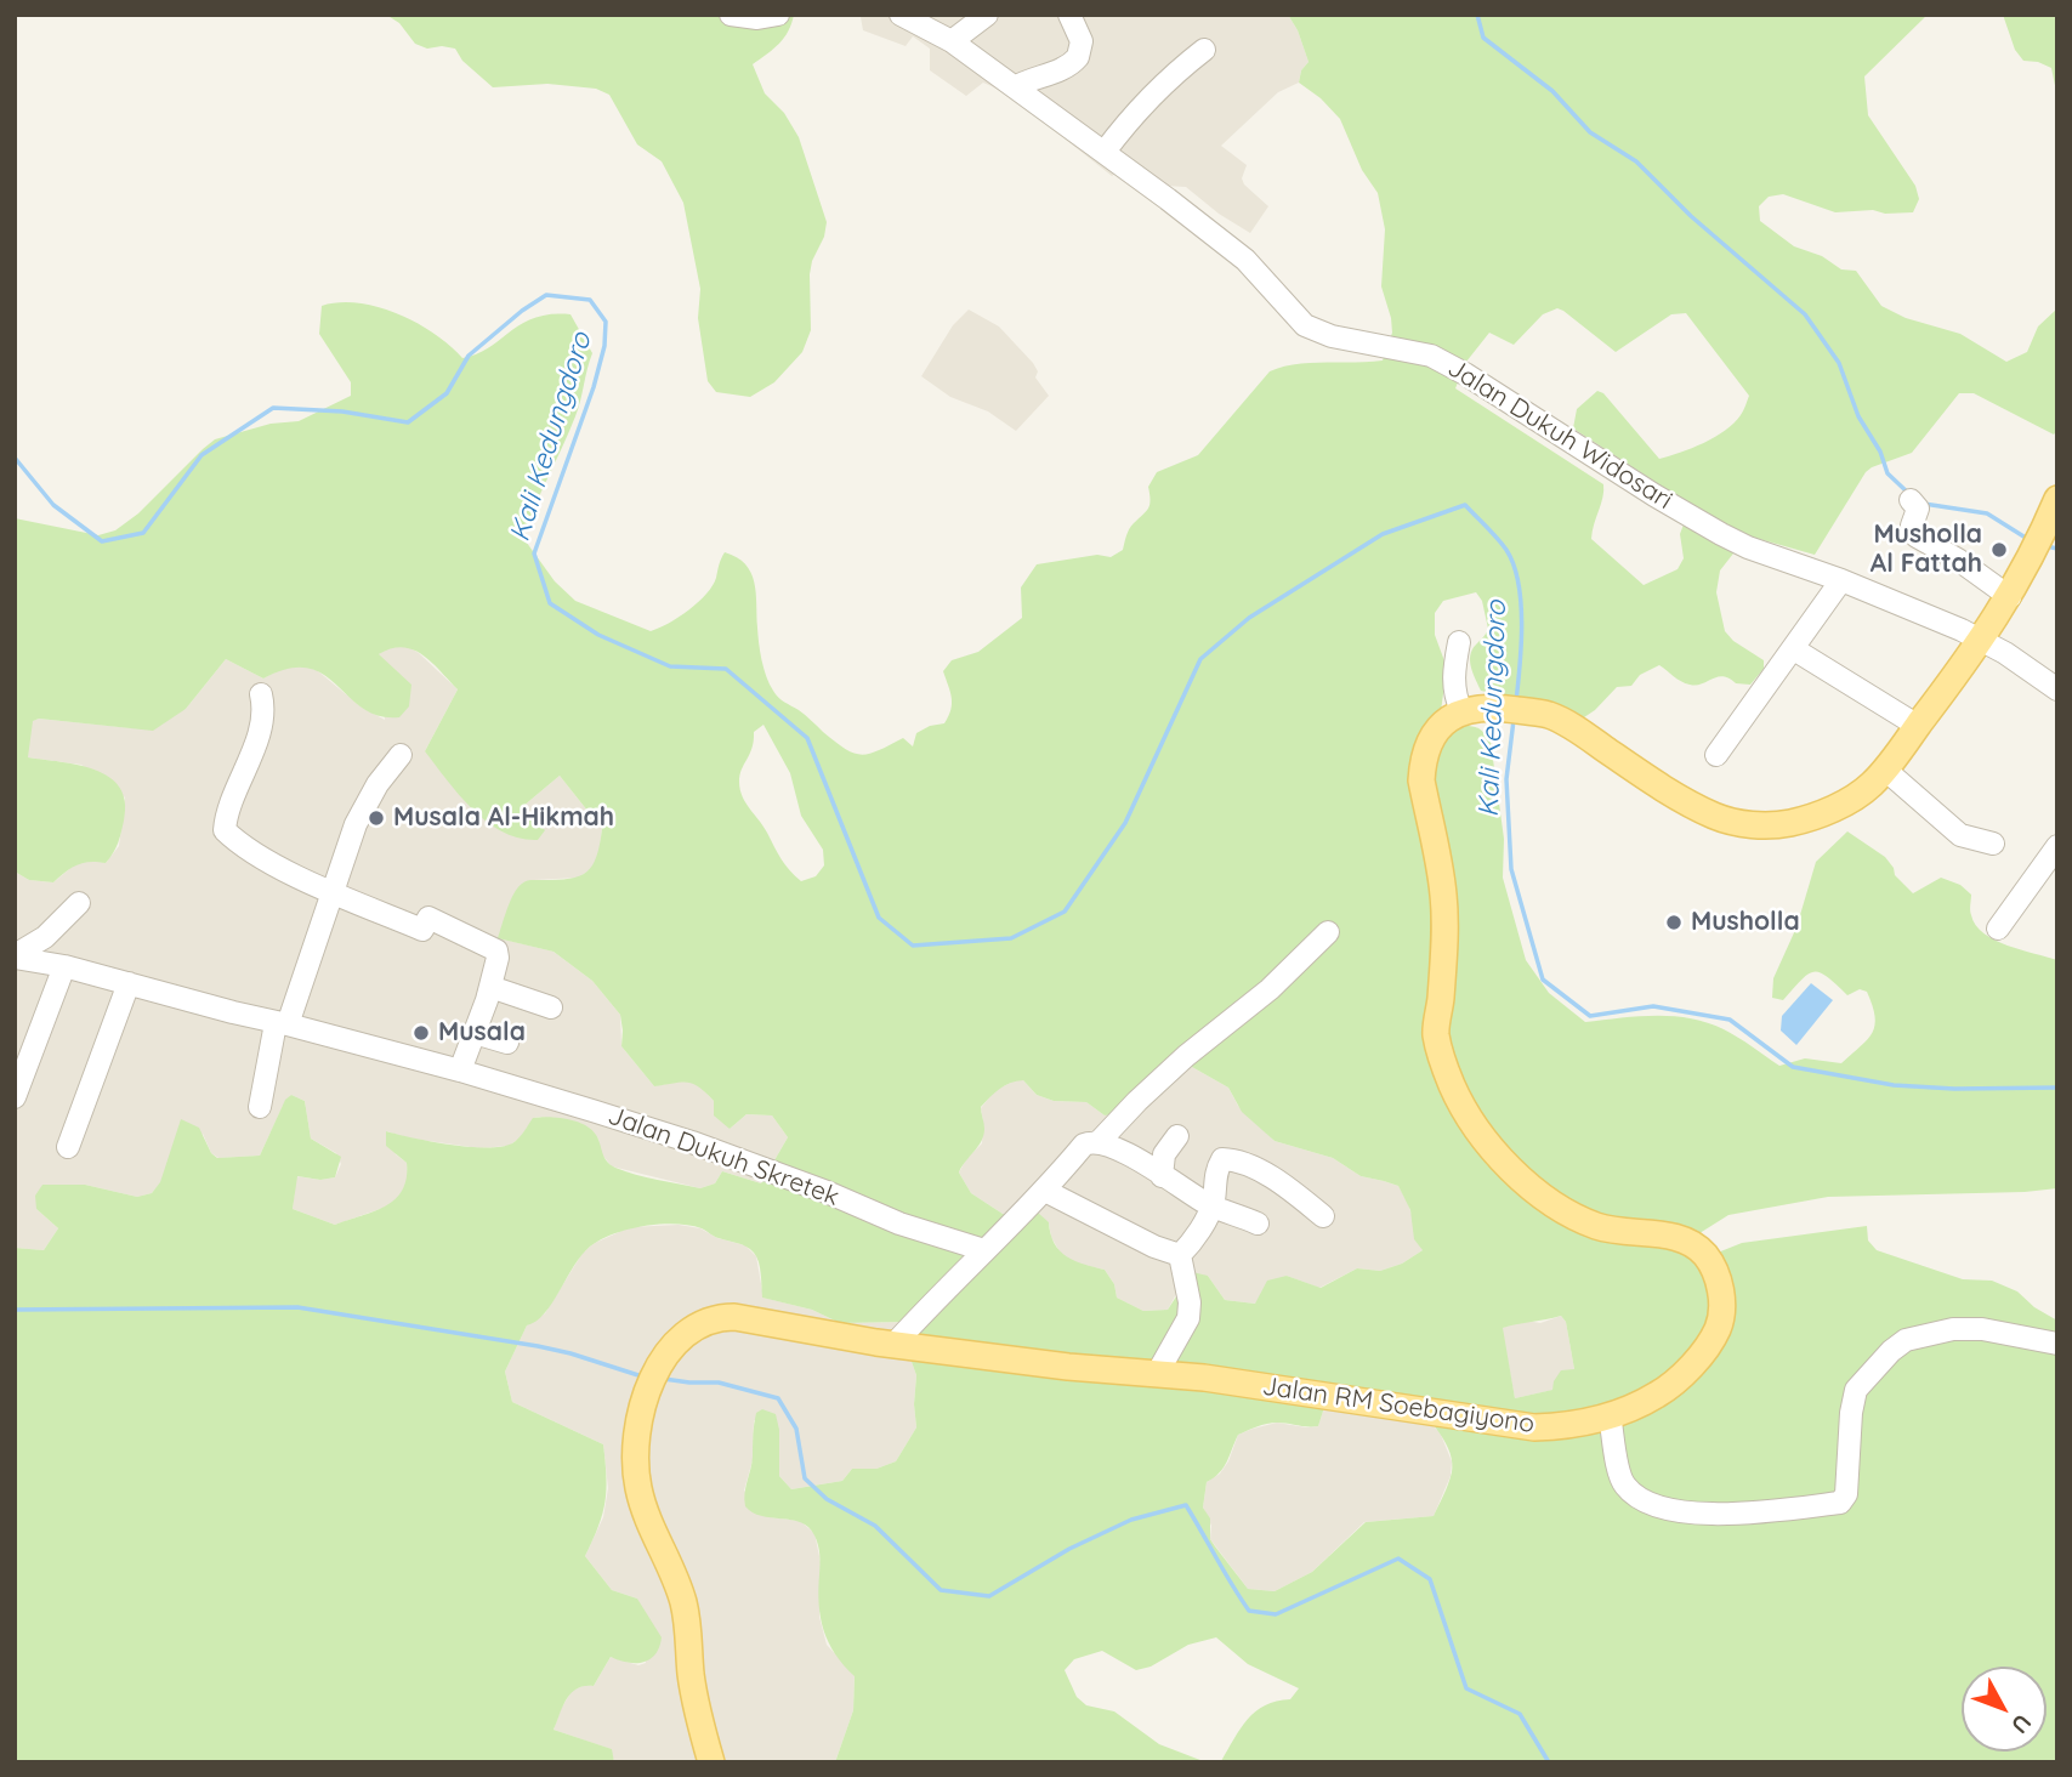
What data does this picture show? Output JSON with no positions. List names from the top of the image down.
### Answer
{
  "streets": {
    "main road": ["Jalan RM Soebagiyono"],
    "street": ["Jalan Dukuh Widosari", "Jalan Dukuh Skretek"]
  },
  "water": ["Kali Kedungdoro"],
  "places": [
    "Musholla Al Fattah",
    "Musala Al-Hikmah",
    "Musholla",
    "Musala"
  ],
  "north": "bottom right"
}
